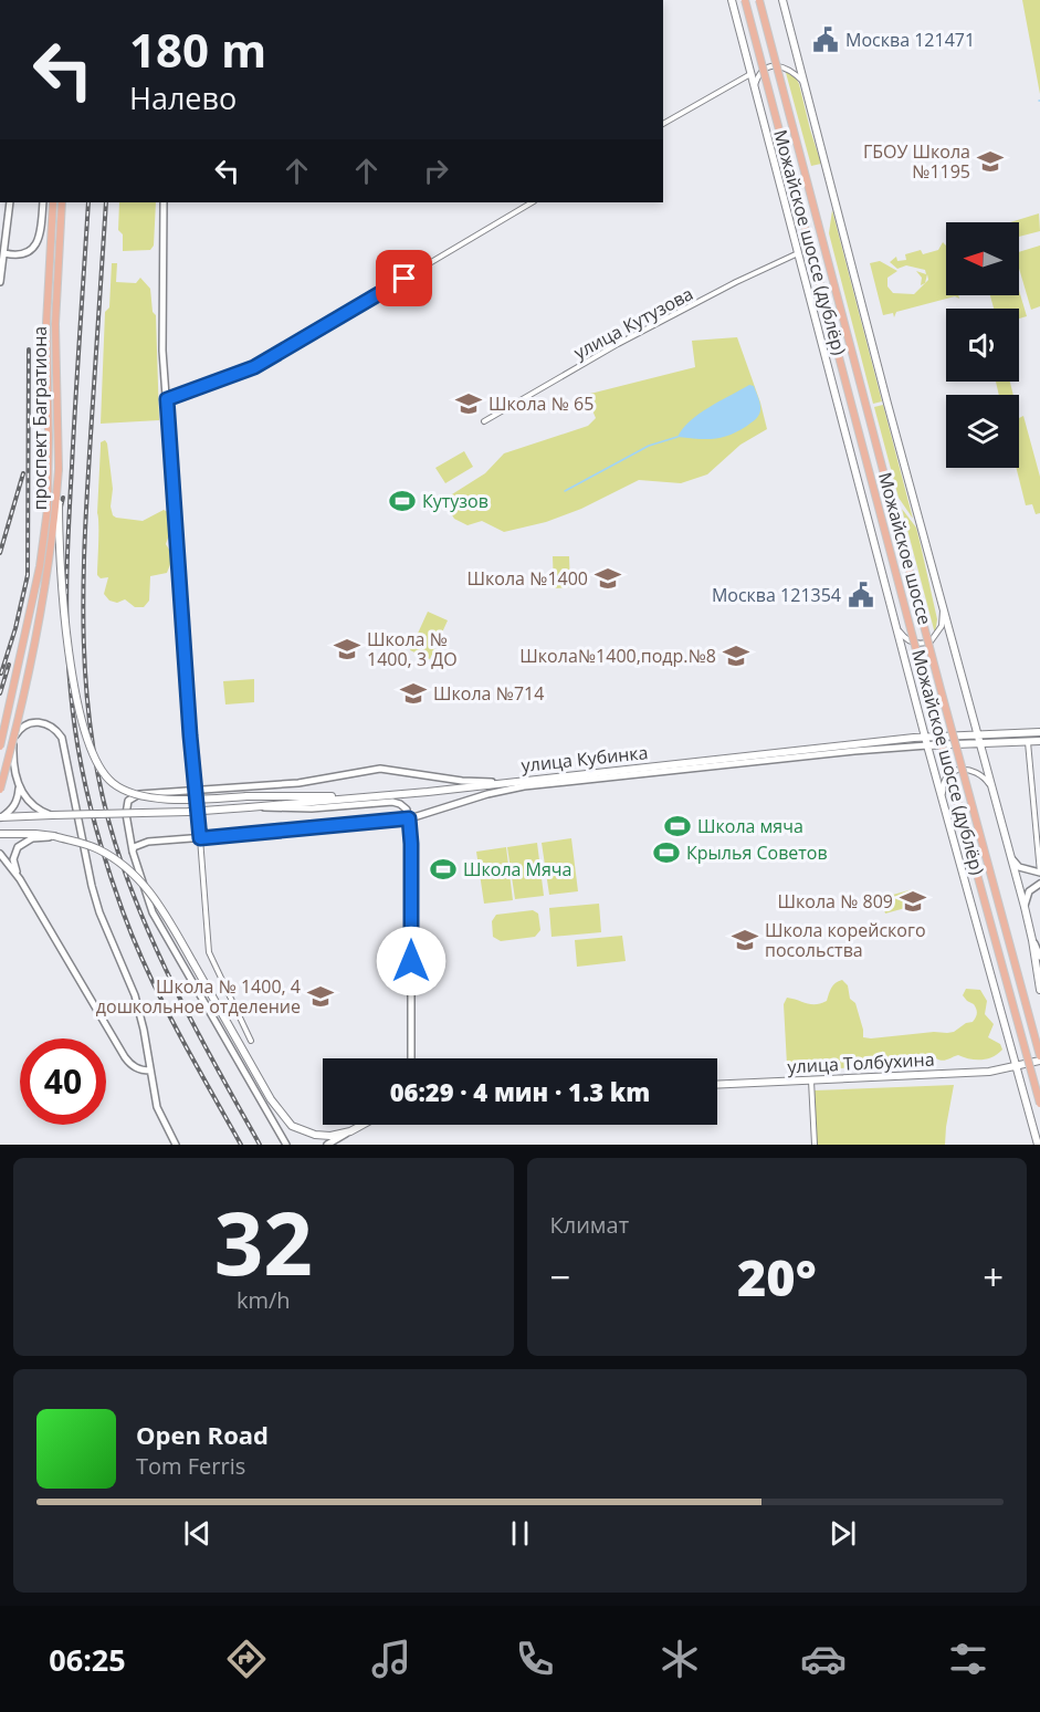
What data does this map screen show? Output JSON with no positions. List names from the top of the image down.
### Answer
{
  "streets": {
    "main road": [
      "Можайское шоссе (дублёр)",
      "проспект Багратиона",
      "Можайское шоссе",
      "улица Кубинка",
      "улица Толбухина"
    ],
    "street": ["улица Кутузова"]
  },
  "crossings": [
    ["Можайское шоссе (дублёр)", "улица Кутузова"],
    ["Можайское шоссе (дублёр)", "улица Кубинка"],
    ["Можайское шоссе (дублёр)", "улица Толбухина"],
    ["Можайское шоссе", "улица Толбухина"]
  ],
  "places": {
    "public building": ["Москва 121471", "Москва 121354"],
    "school or university": [
      "ГБОУ Школа №1195",
      "Школа № 65",
      "Школа №1400",
      "Школа № 1400, 3 ДО",
      "Школа№1400,подр.№8",
      "Школа №714",
      "Школа № 809",
      "Школа корейского посольства",
      "Школа № 1400, 4 дошкольное отделение"
    ],
    "sports": [
      "Кутузов",
      "Школа мяча",
      "Крылья Советов",
      "Школа Мяча"
    ]
  },
  "north": "left",
  "page": {
    "turn": ["180 m", "Налево"],
    "limit": "40",
    "trip": "06:29 · 4 мин · 1.3 km",
    "tile": [
      ["32", "km/h"],
      "Климат"
    ],
    "heat": ["−", "20°", "+"],
    "song": ["Open Road", "Tom Ferris"],
    "tabs": "06:25"
  }
}
